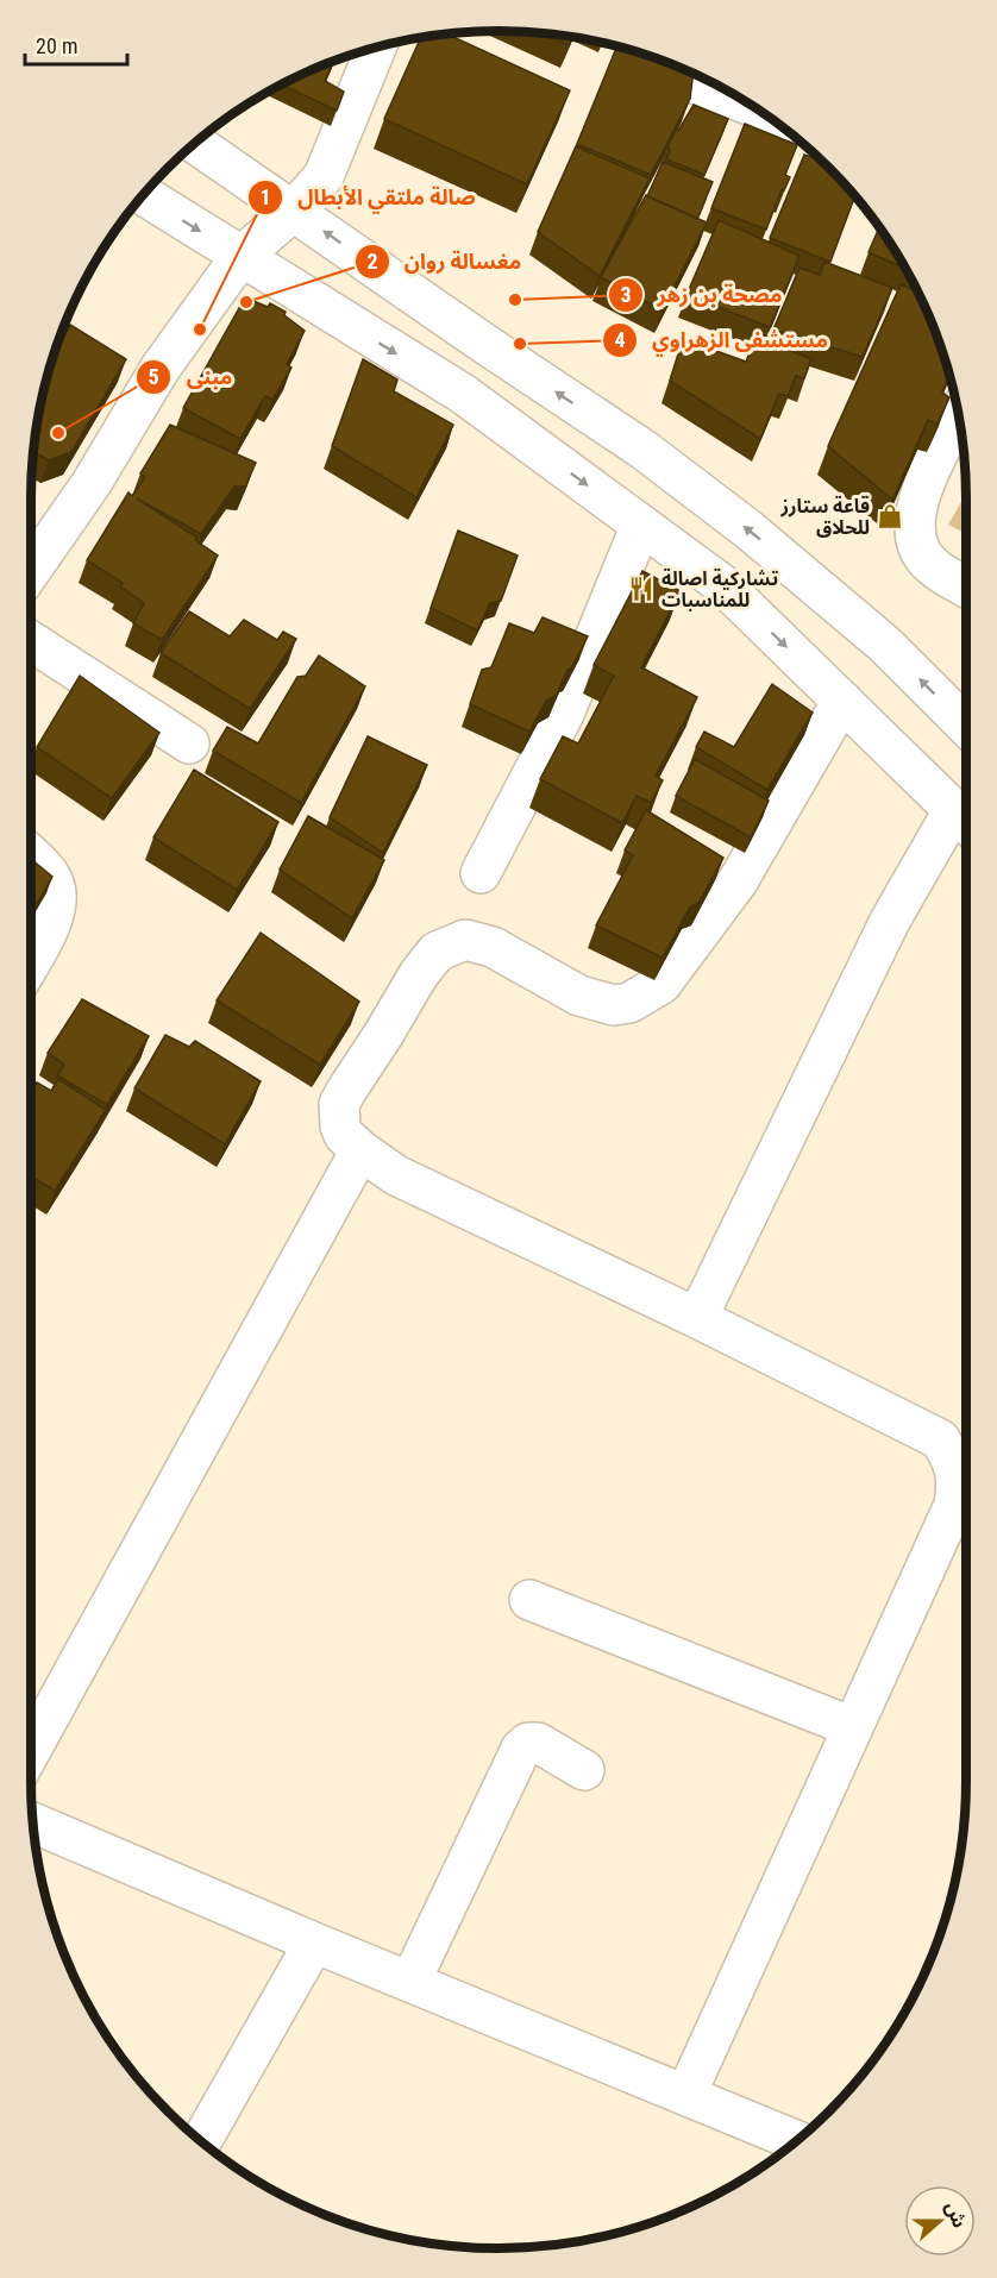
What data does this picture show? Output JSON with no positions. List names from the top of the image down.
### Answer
{
  "places": {
    "other": [
      "مصحة بن زهر",
      "مغسالة روان",
      "صالة ملتقي الأبطال",
      "مستشفى الزهراوي",
      "مبنى"
    ],
    "shop": ["قاعة ستارز للحلاق"],
    "restaurant": ["تشاركية اصالة للمناسبات"]
  },
  "scale_bar": "20 m",
  "north": "right"
}
